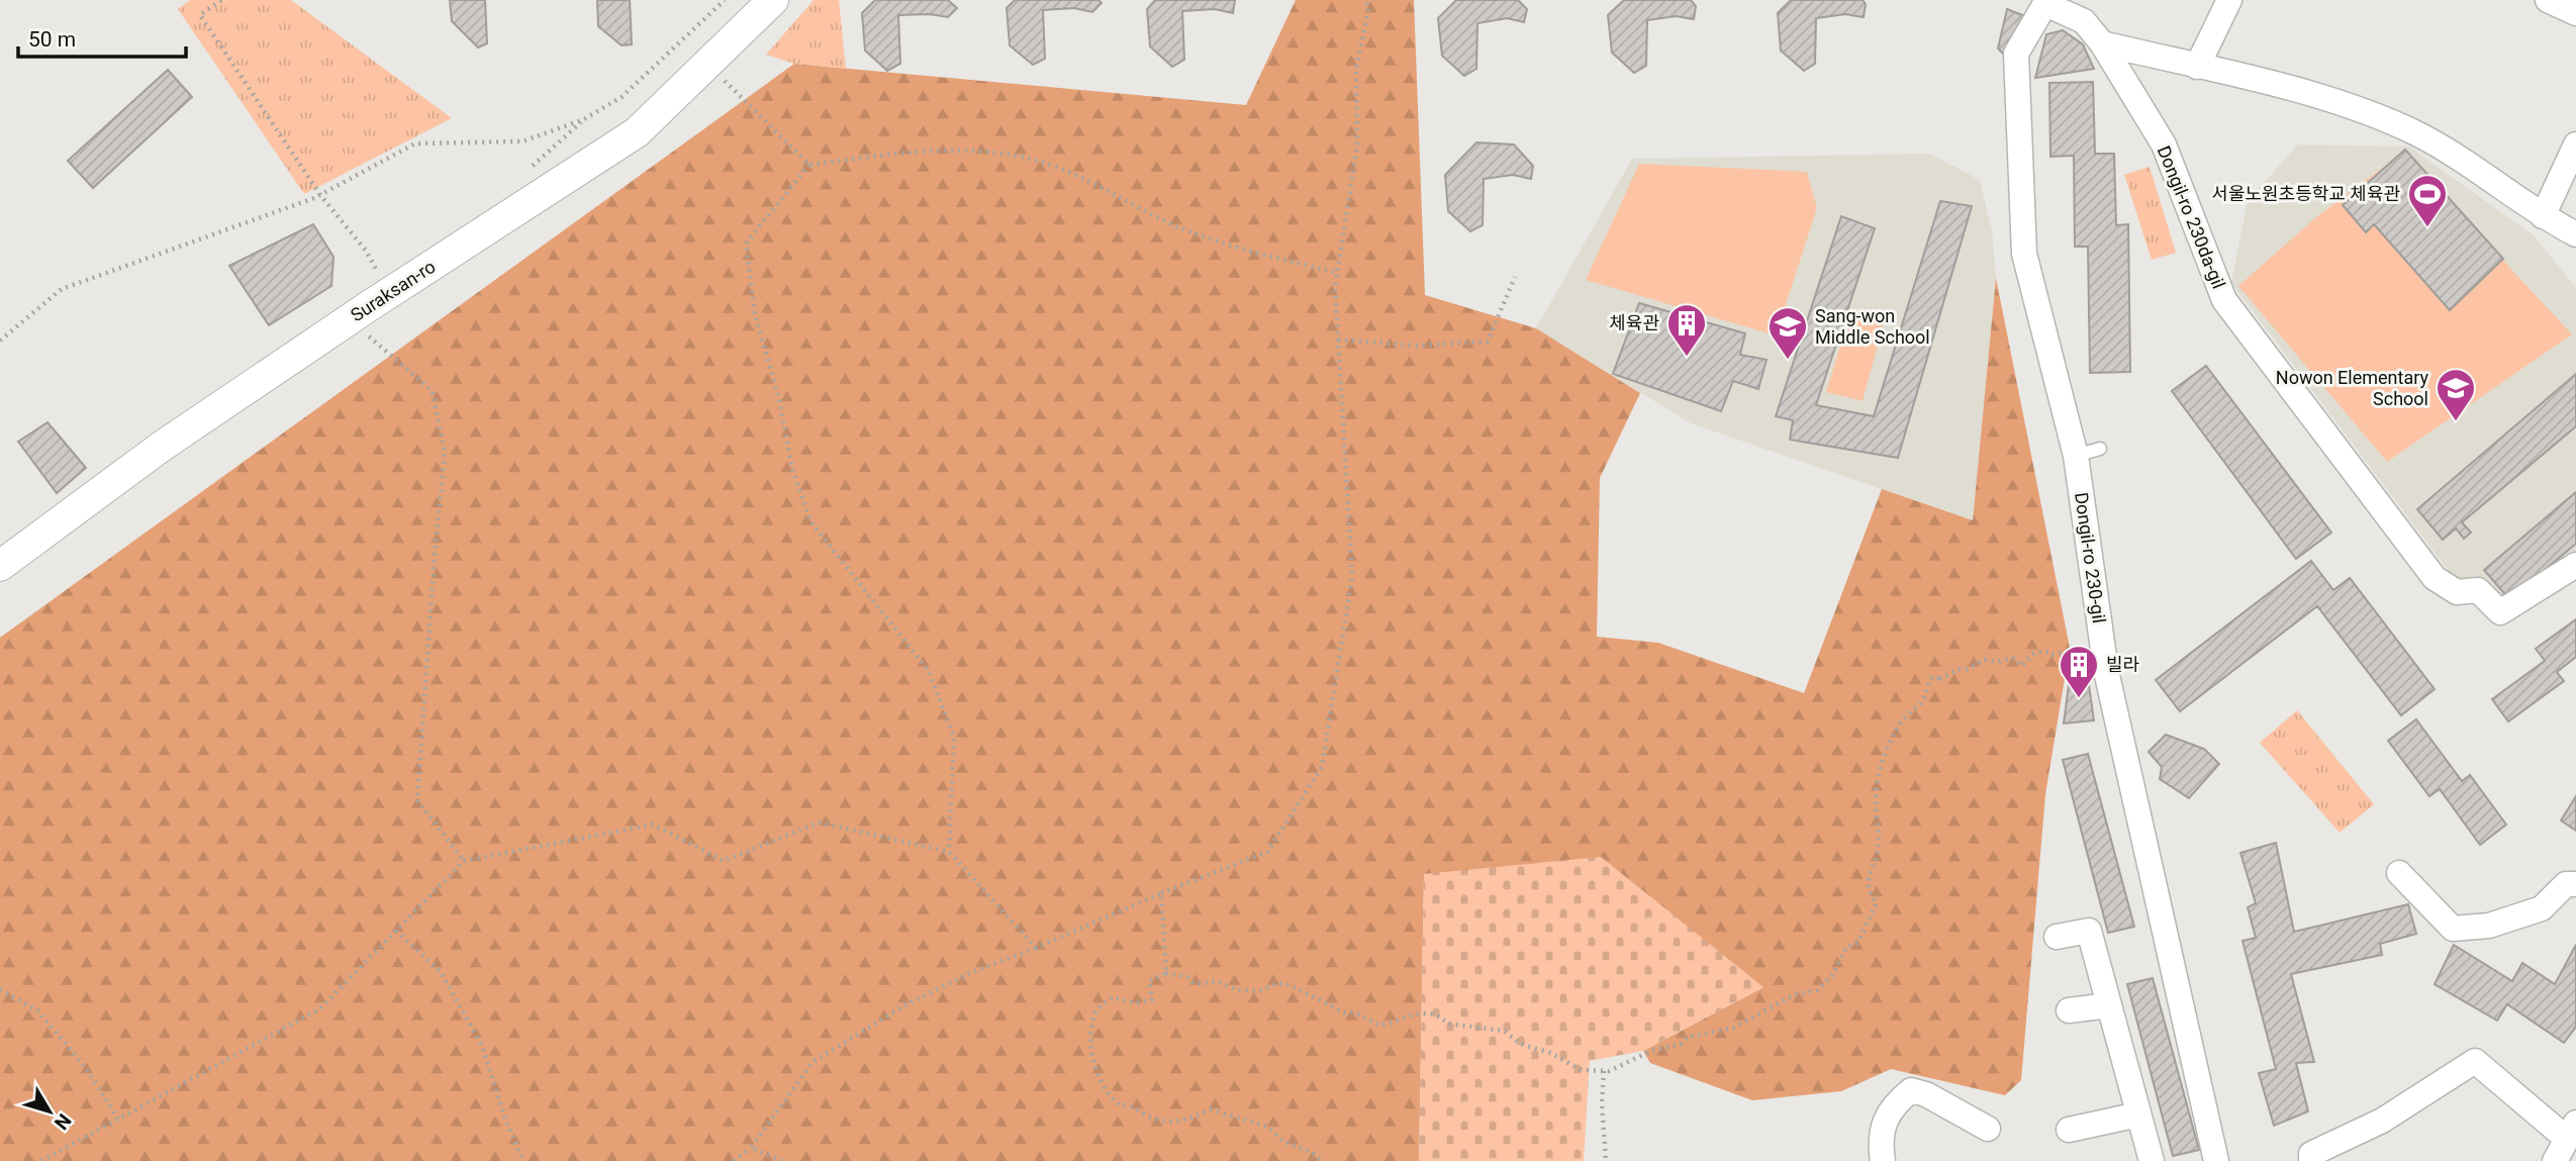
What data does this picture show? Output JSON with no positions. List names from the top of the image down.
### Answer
{
  "streets": {
    "street": ["Dongil-ro 230da-gil", "Suraksan-ro", "Dongil-ro 230-gil"]
  },
  "crossings": [
    ["Dongil-ro 230da-gil", "Dongil-ro 230-gil"]
  ],
  "places": {
    "sports": ["서울노원초등학교 체육관"],
    "building": ["체육관", "빌라"],
    "school or university": ["Sang-won Middle School", "Nowon Elementary School"]
  },
  "scale_bar": "50 m",
  "north": "bottom right"
}
